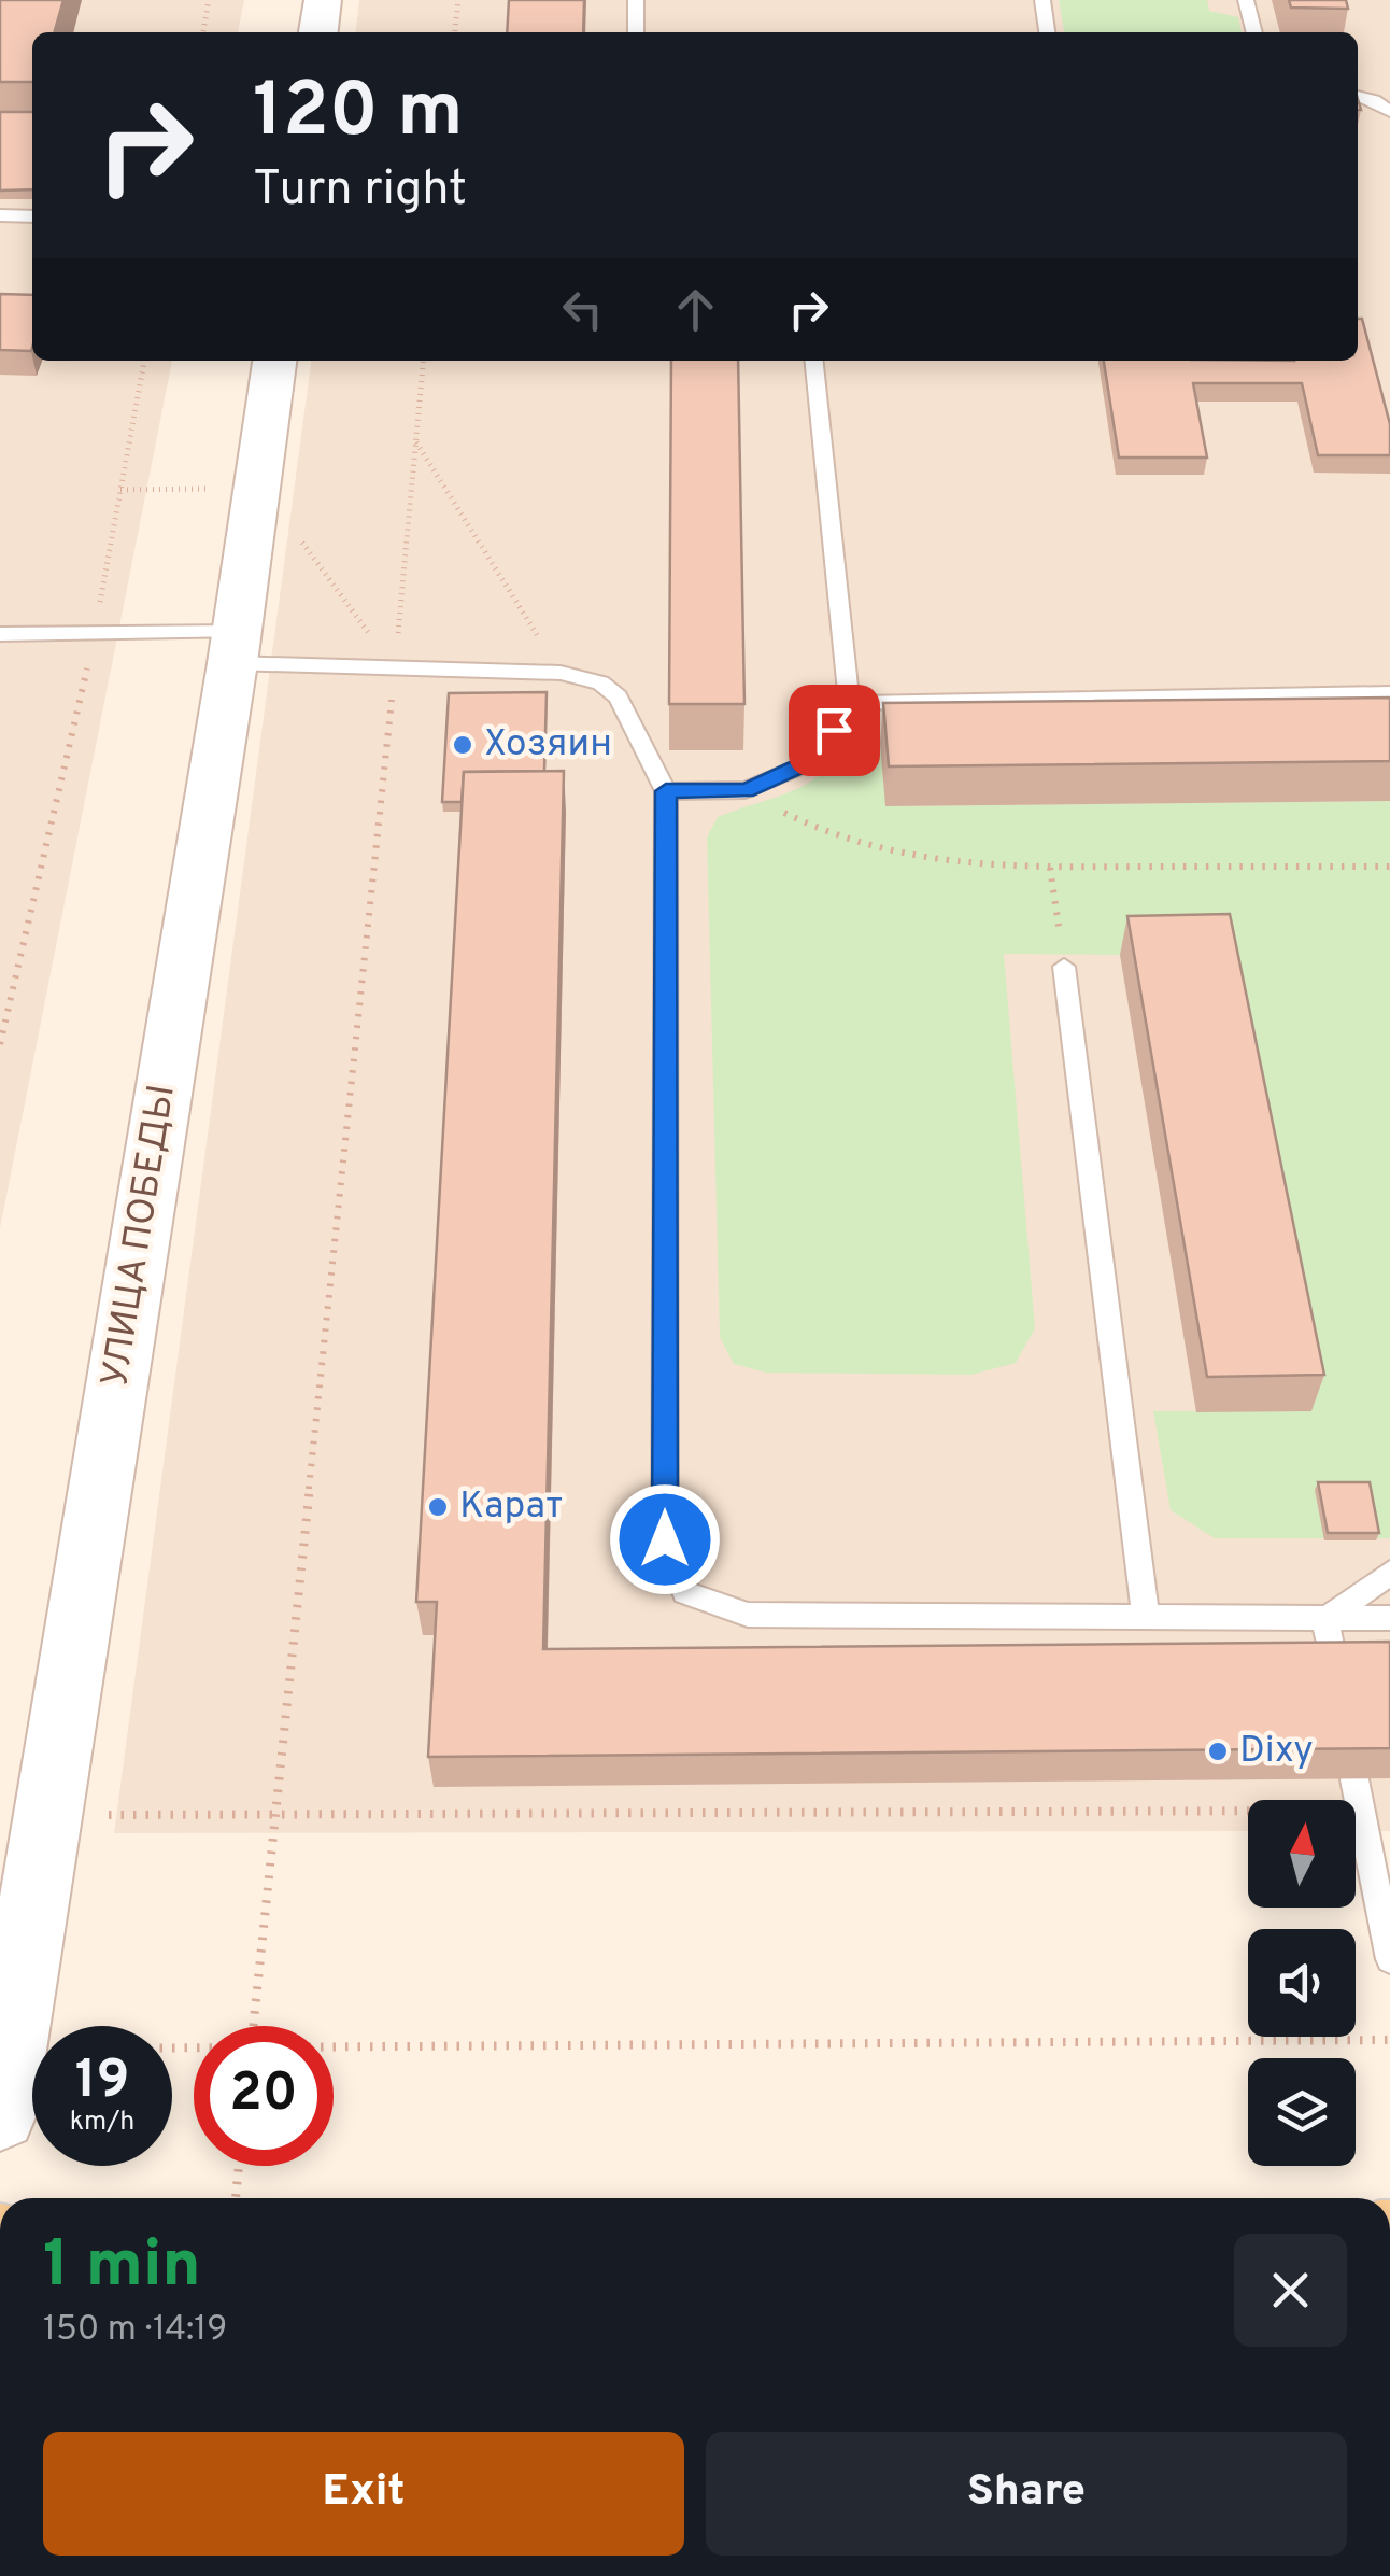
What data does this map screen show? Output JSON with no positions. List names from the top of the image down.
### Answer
{
  "streets": {
    "street": ["УЛИЦА ПОБЕДЫ"]
  },
  "places": ["Хозяин", "Карат", "Dixy"],
  "north": "top",
  "page": {
    "turn": ["120 m", "Turn right"],
    "speed": "19 km/h",
    "limit": "20",
    "heading": ["1 min", "150 m · 14:19"],
    "buttons": ["Exit", "Share"]
  }
}
